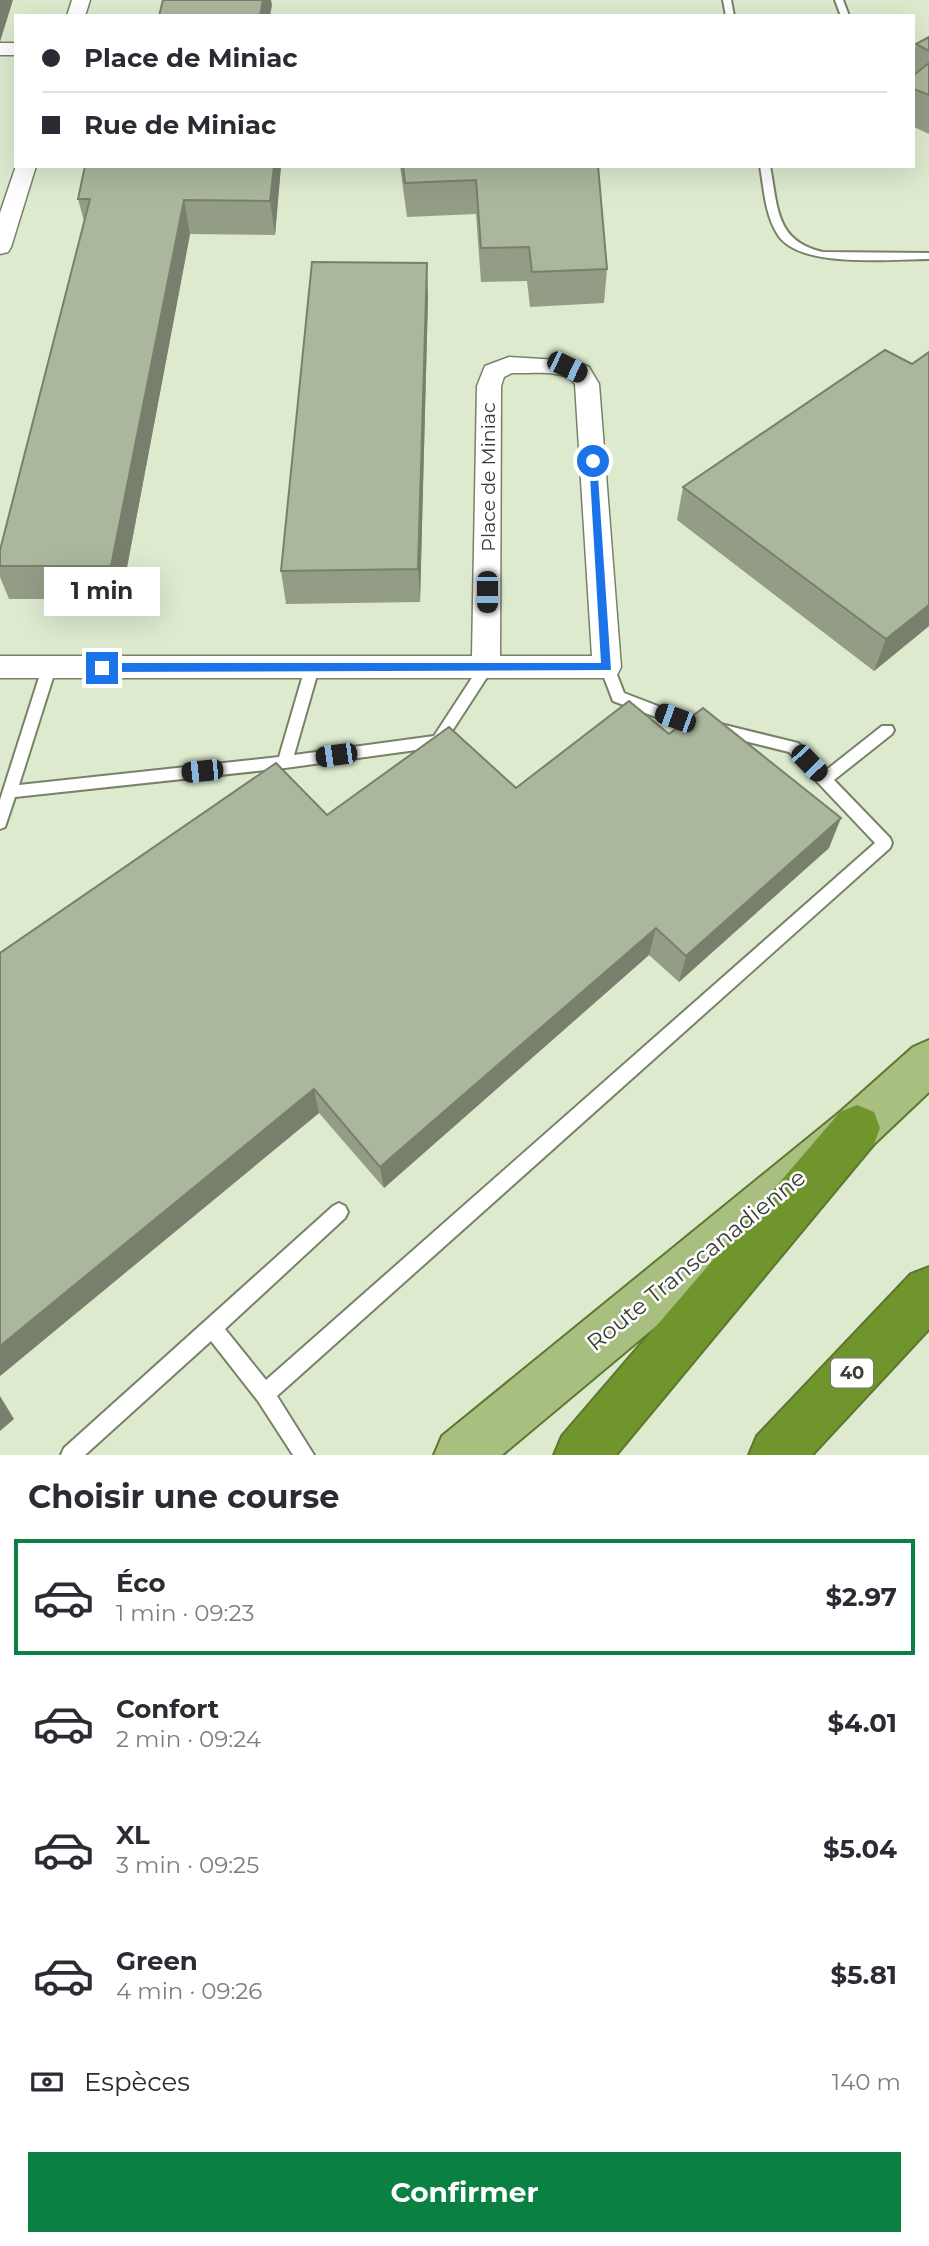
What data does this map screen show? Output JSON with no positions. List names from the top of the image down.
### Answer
{
  "streets": {
    "highway": ["40"],
    "main road": ["Route Transcanadienne"],
    "street": ["Place de Miniac"]
  },
  "page": {
    "banner": ["Place de Miniac", "Rue de Miniac"],
    "bubble": "1 min",
    "heading": "Choisir une course",
    "list": [
      {
        "name": "Éco",
        "note": "1 min · 09:23",
        "value": "$2.97"
      },
      {
        "name": "Confort",
        "note": "2 min · 09:24",
        "value": "$4.01"
      },
      {
        "name": "XL",
        "note": "3 min · 09:25",
        "value": "$5.04"
      },
      {
        "name": "Green",
        "note": "4 min · 09:26",
        "value": "$5.81"
      }
    ],
    "pay": ["Espèces", "140 m"],
    "buttons": "Confirmer"
  }
}
